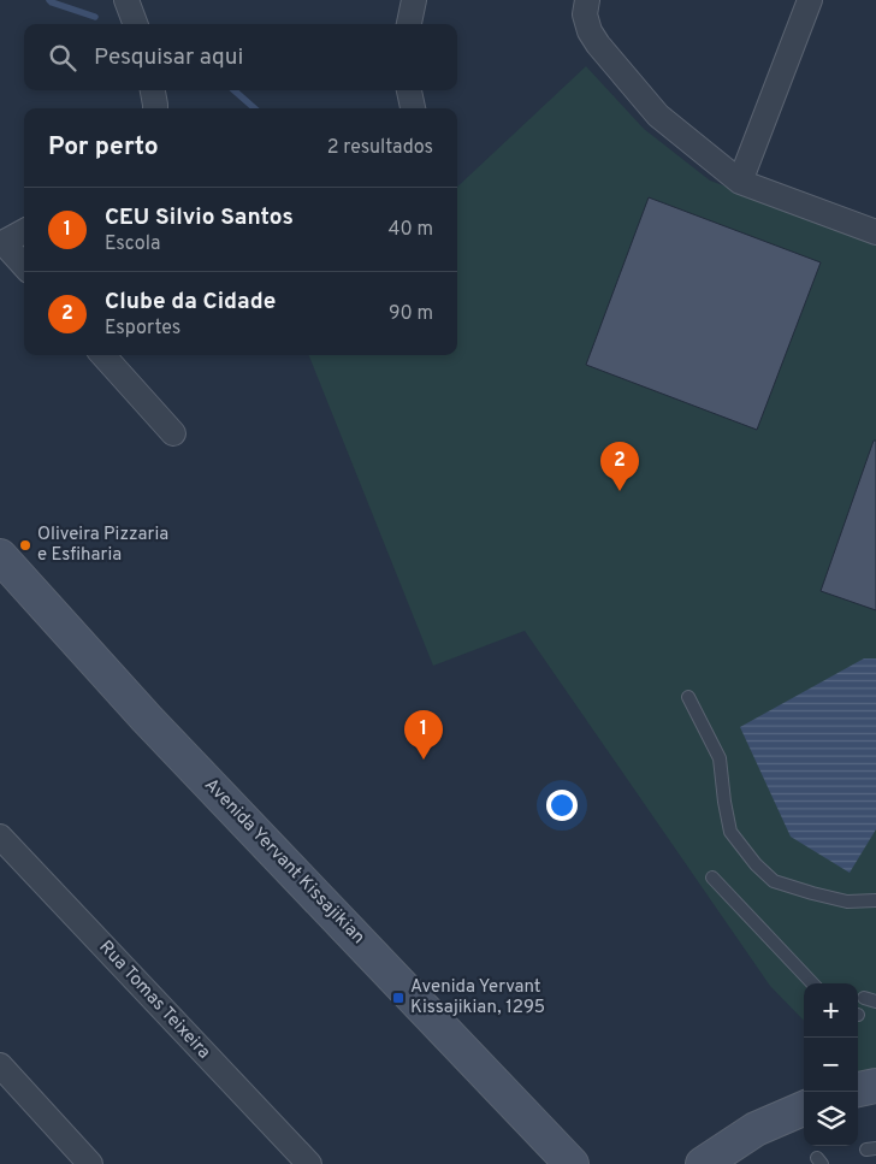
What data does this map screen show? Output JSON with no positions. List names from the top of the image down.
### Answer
{
  "streets": {
    "main road": ["Avenida Yervant Kissajikian"],
    "street": ["Rua Tomas Teixeira"]
  },
  "places": {
    "other": ["Oliveira Pizzaria e Esfiharia"],
    "transit": ["Avenida Yervant Kissajikian, 1295"]
  },
  "page": {
    "search": "Pesquisar aqui",
    "heading": ["Por perto", "2 resultados"],
    "list": [
      {
        "mark": "1",
        "name": "CEU Silvio Santos",
        "note": "Escola",
        "value": "40 m"
      },
      {
        "mark": "2",
        "name": "Clube da Cidade",
        "note": "Esportes",
        "value": "90 m"
      }
    ],
    "pins": ["2", "1"],
    "map_buttons": ["+", "−"]
  }
}
